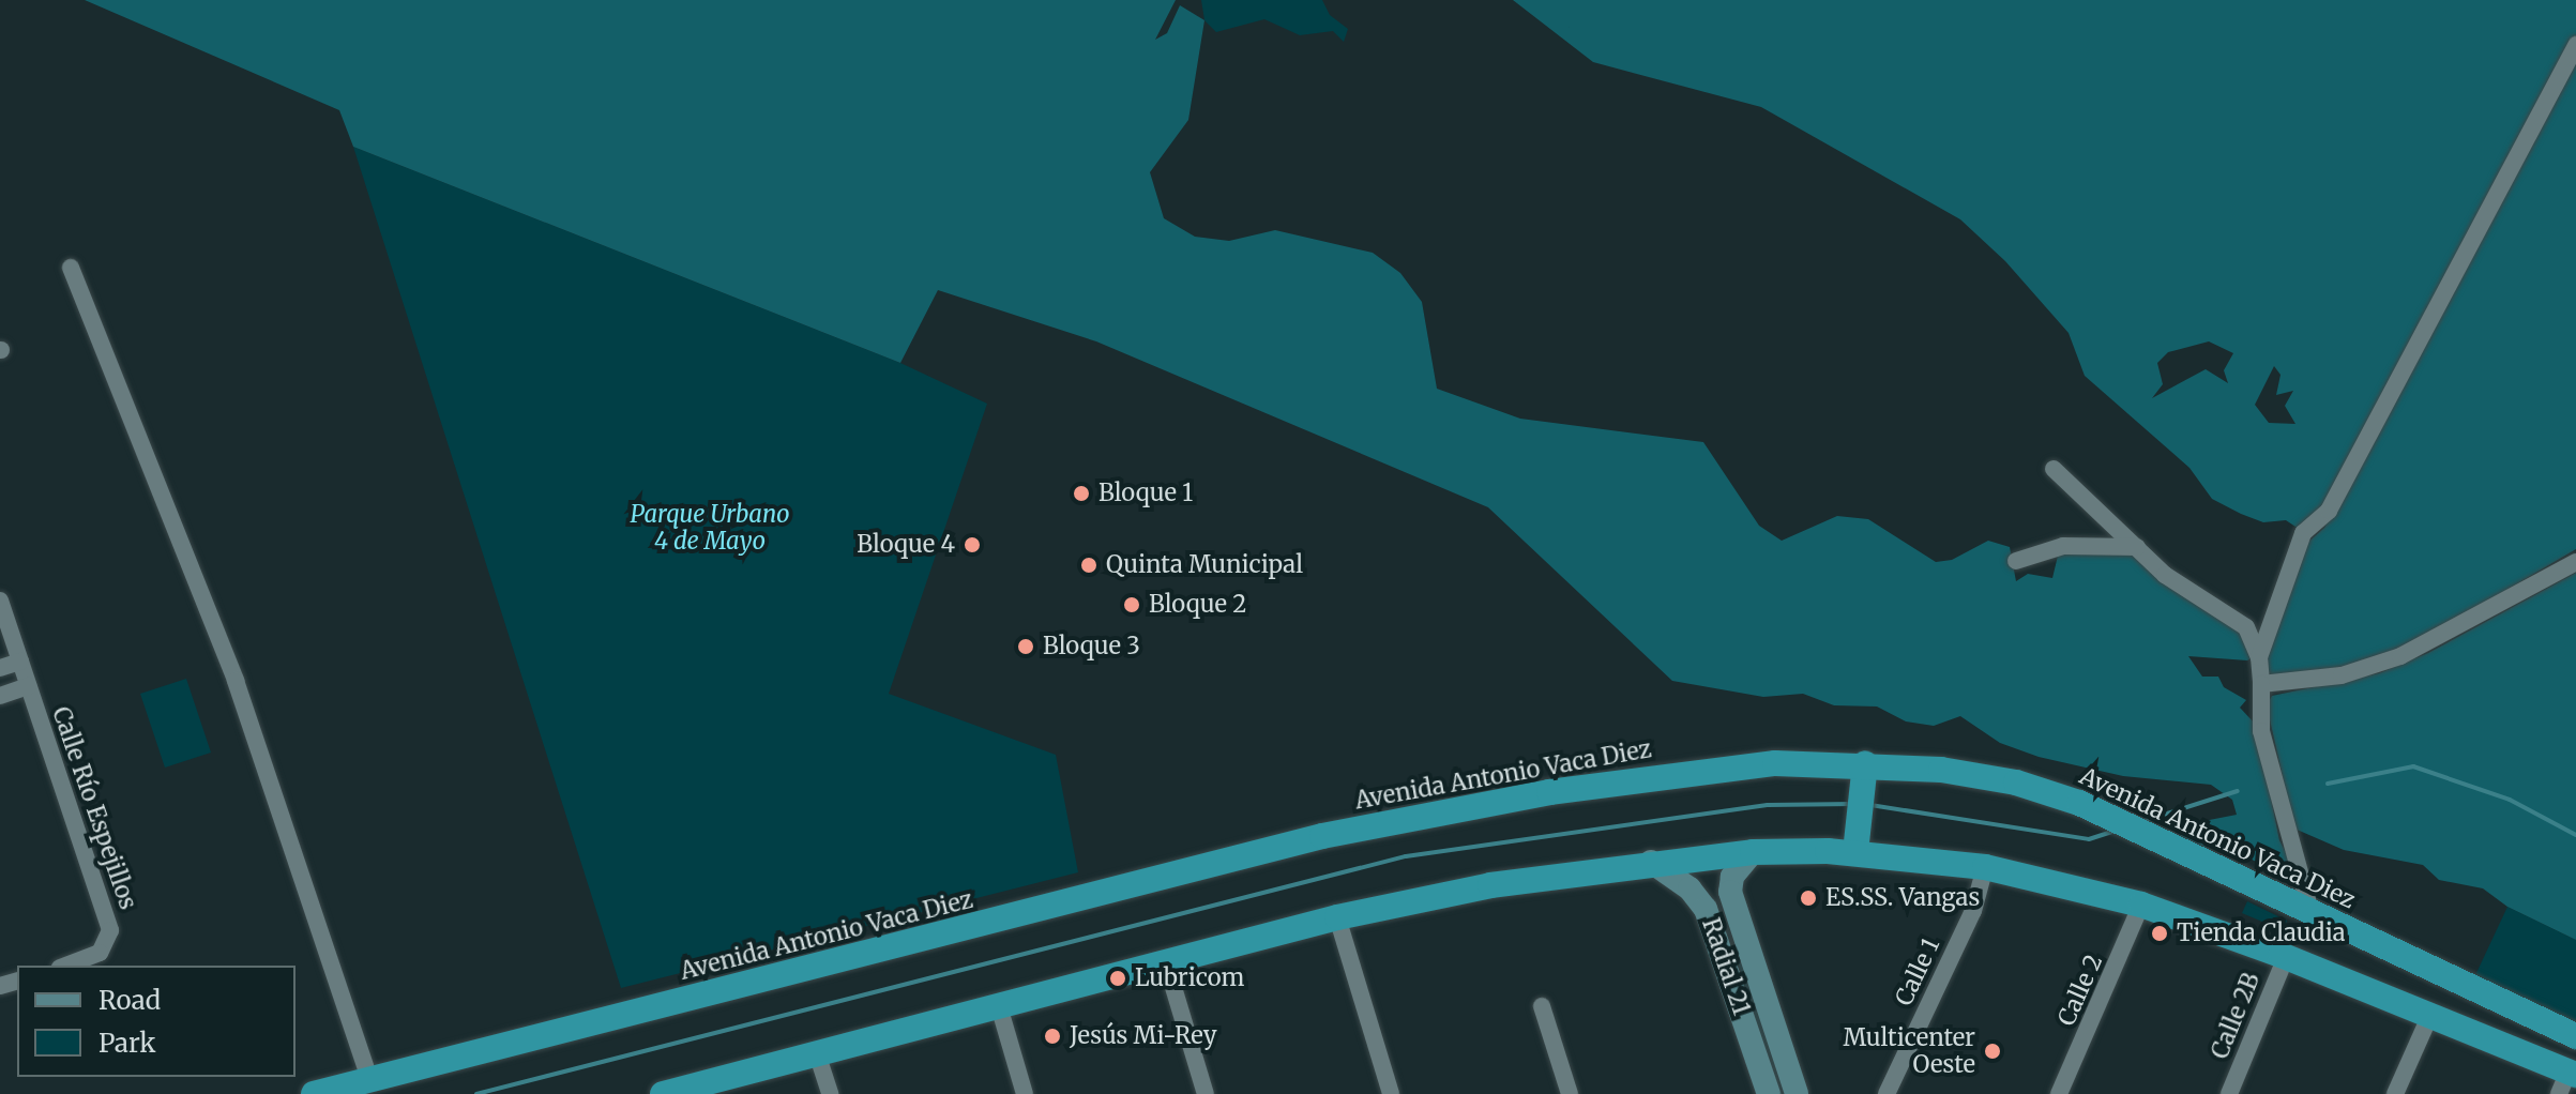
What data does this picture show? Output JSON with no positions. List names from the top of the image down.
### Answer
{
  "streets": {
    "highway": ["Avenida Antonio Vaca Diez"],
    "street": [
      "Calle Río Espejillos",
      "Radial 21",
      "Calle 1",
      "Calle 2",
      "Calle 2B"
    ]
  },
  "parks": ["Parque Urbano 4 de Mayo"],
  "places": [
    "Bloque 1",
    "Bloque 4",
    "Quinta Municipal",
    "Bloque 2",
    "Bloque 3",
    "ES.SS. Vangas",
    "Tienda Claudia",
    "Lubricom",
    "Jesús Mi-Rey",
    "Multicenter Oeste"
  ],
  "legend": ["Road", "Park"]
}
